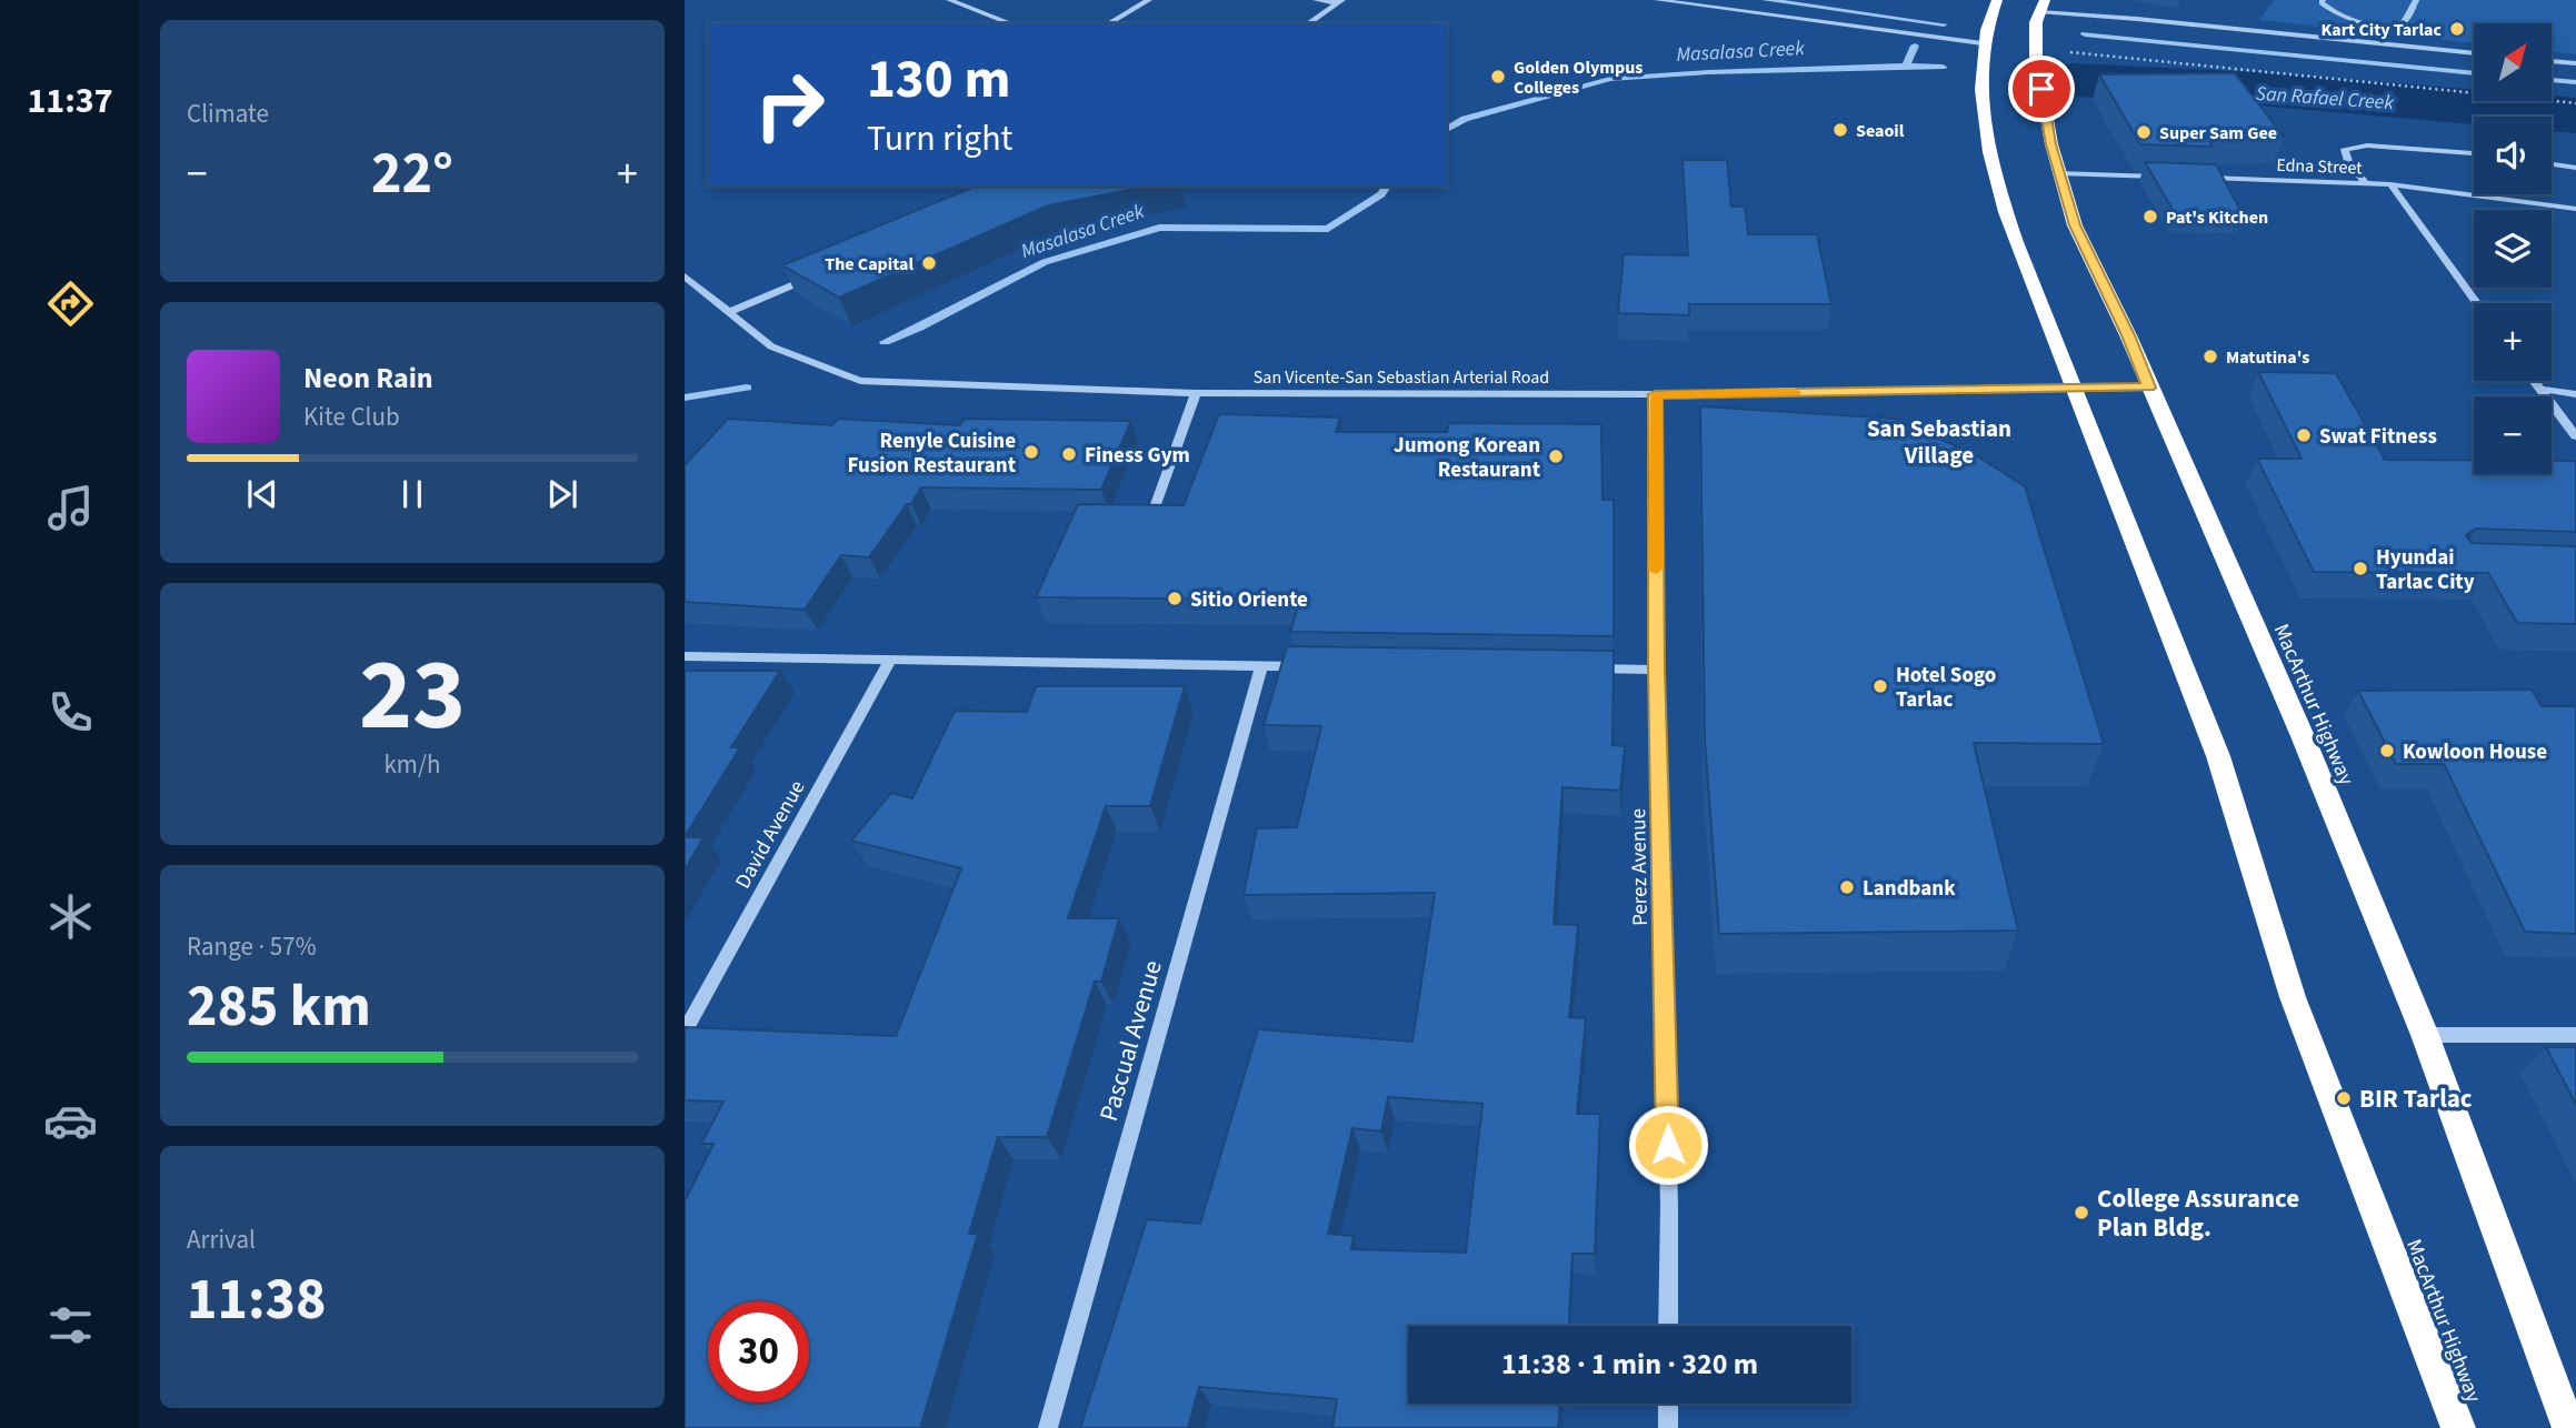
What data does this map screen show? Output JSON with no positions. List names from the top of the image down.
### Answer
{
  "streets": {
    "highway": ["MacArthur Highway"],
    "street": [
      "Edna Street",
      "San Vicente-San Sebastian Arterial Road",
      "David Avenue",
      "Perez Avenue",
      "Pascual Avenue"
    ]
  },
  "crossings": [
    ["San Vicente-San Sebastian Arterial Road", "MacArthur Highway"],
    ["San Vicente-San Sebastian Arterial Road", "Perez Avenue"]
  ],
  "districts": ["San Sebastian Village"],
  "water": ["Masalasa Creek", "San Rafael Creek"],
  "places": [
    "Kart City Tarlac",
    "Golden Olympus Colleges",
    "Seaoil",
    "Super Sam Gee",
    "Pat's Kitchen",
    "The Capital",
    "Matutina's",
    "Swat Fitness",
    "Renyle Cuisine Fusion Restaurant",
    "Finess Gym",
    "Jumong Korean Restaurant",
    "Hyundai Tarlac City",
    "Sitio Oriente",
    "Hotel Sogo Tarlac",
    "Kowloon House",
    "Landbank",
    "BIR Tarlac",
    "College Assurance Plan Bldg."
  ],
  "north": "top right",
  "page": {
    "tabs": "11:37",
    "tile": [
      "Climate",
      ["23", "km/h"],
      ["Range · 57%", "285 km"],
      ["Arrival", "11:38"]
    ],
    "map_buttons": ["+", "−"],
    "turn": ["130 m", "Turn right"],
    "heat": ["−", "22°", "+"],
    "song": ["Neon Rain", "Kite Club"],
    "limit": "30",
    "trip": "11:38 · 1 min · 320 m"
  }
}
